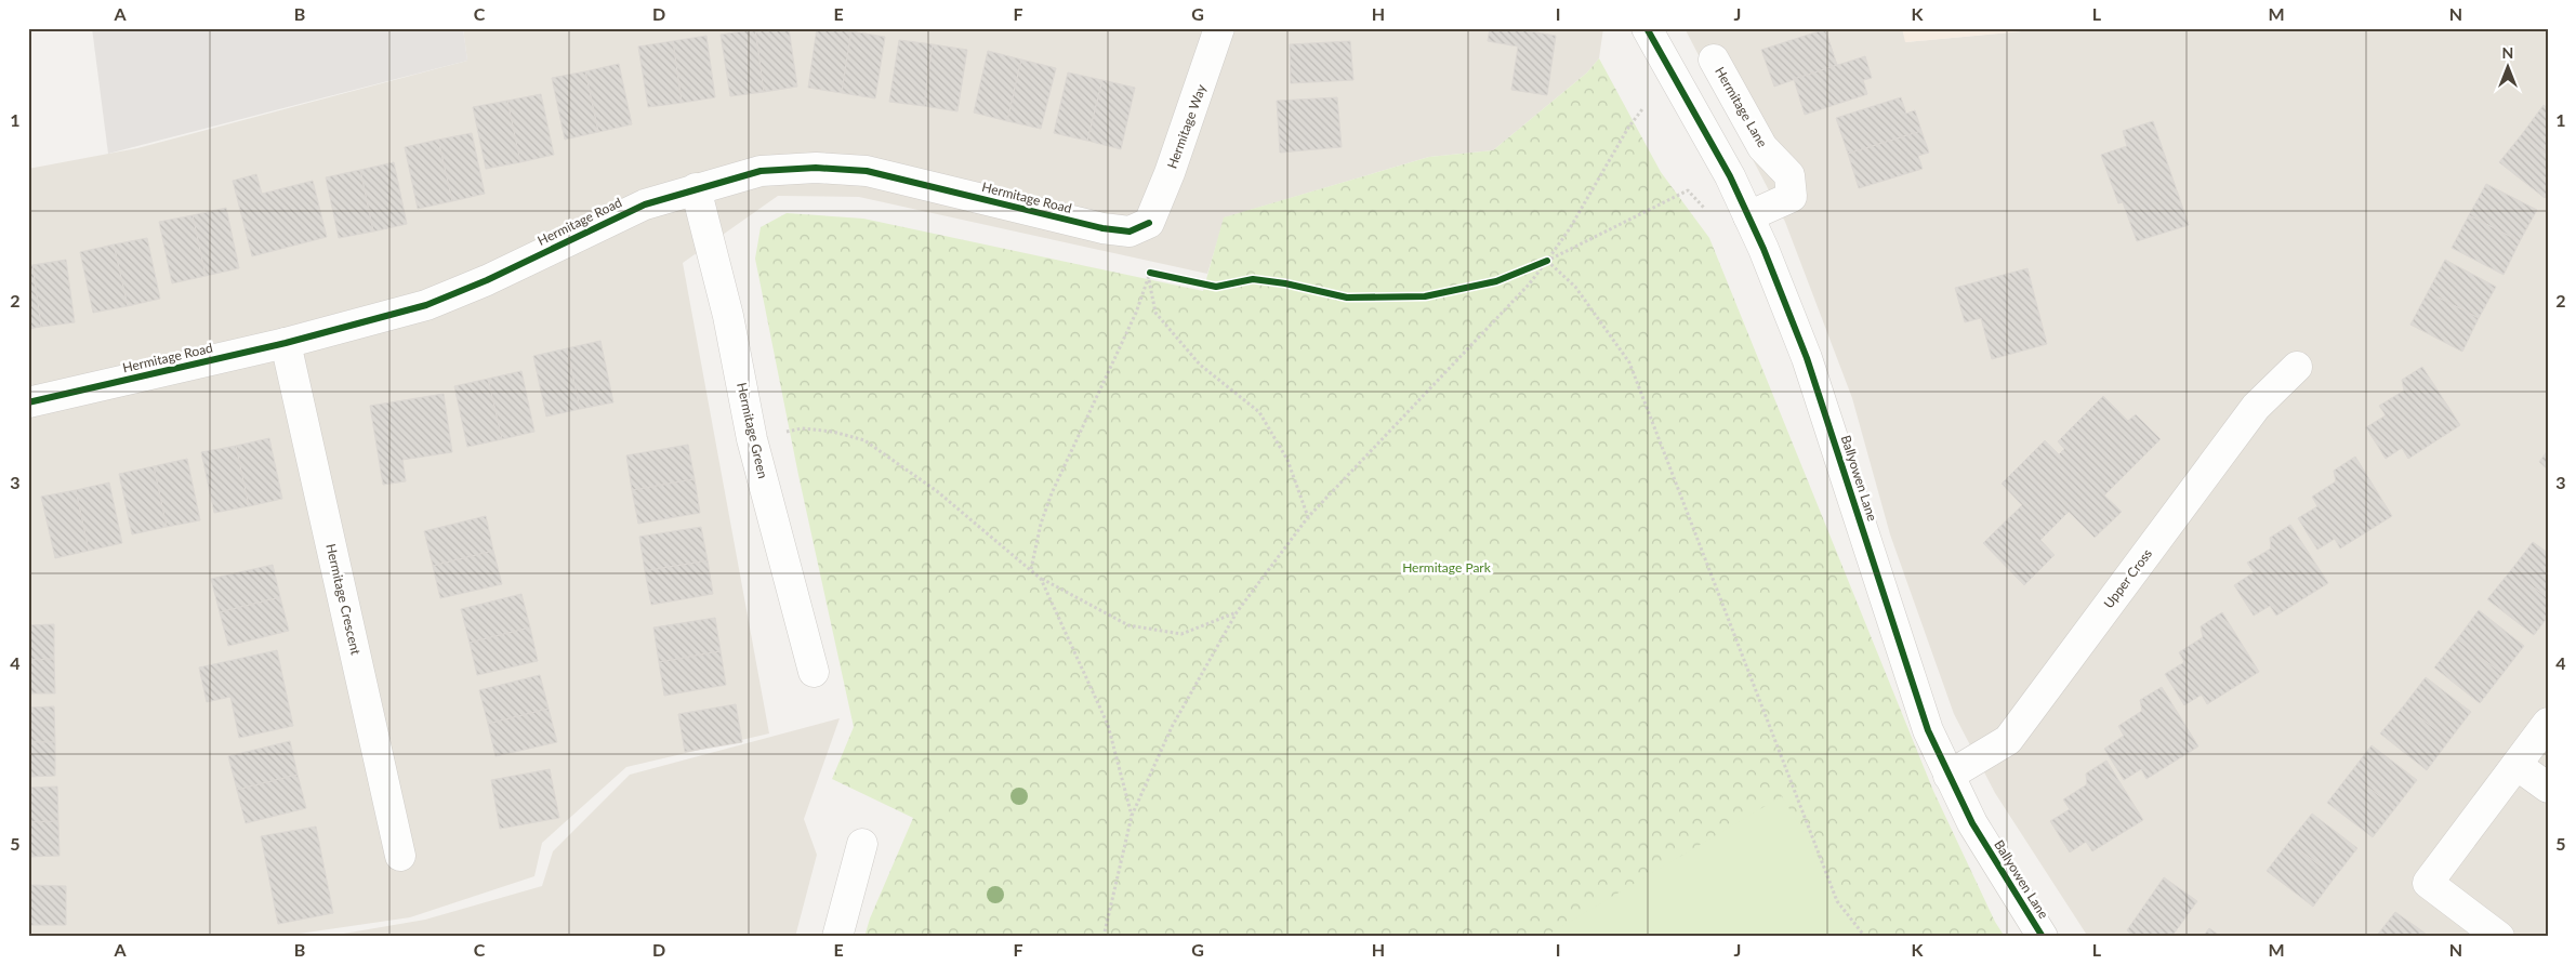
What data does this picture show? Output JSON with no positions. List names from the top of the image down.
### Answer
{
  "streets": {
    "street": [
      "Hermitage Lane",
      "Hermitage Way",
      "Hermitage Road",
      "Hermitage Green",
      "Ballyowen Lane",
      "Upper Cross",
      "Hermitage Crescent"
    ]
  },
  "crossings": [
    ["Hermitage Lane", "Ballyowen Lane"],
    ["Hermitage Way", "Hermitage Road"],
    ["Hermitage Road", "Hermitage Green"],
    ["Hermitage Road", "Hermitage Crescent"],
    ["Ballyowen Lane", "Upper Cross"]
  ],
  "parks": ["Hermitage Park"],
  "north": "top",
  "grid": {
    "columns": [
      "A",
      "B",
      "C",
      "D",
      "E",
      "F",
      "G",
      "H",
      "I",
      "J",
      "K",
      "L",
      "M",
      "N"
    ],
    "rows": [
      "1",
      "2",
      "3",
      "4",
      "5"
    ]
  }
}
